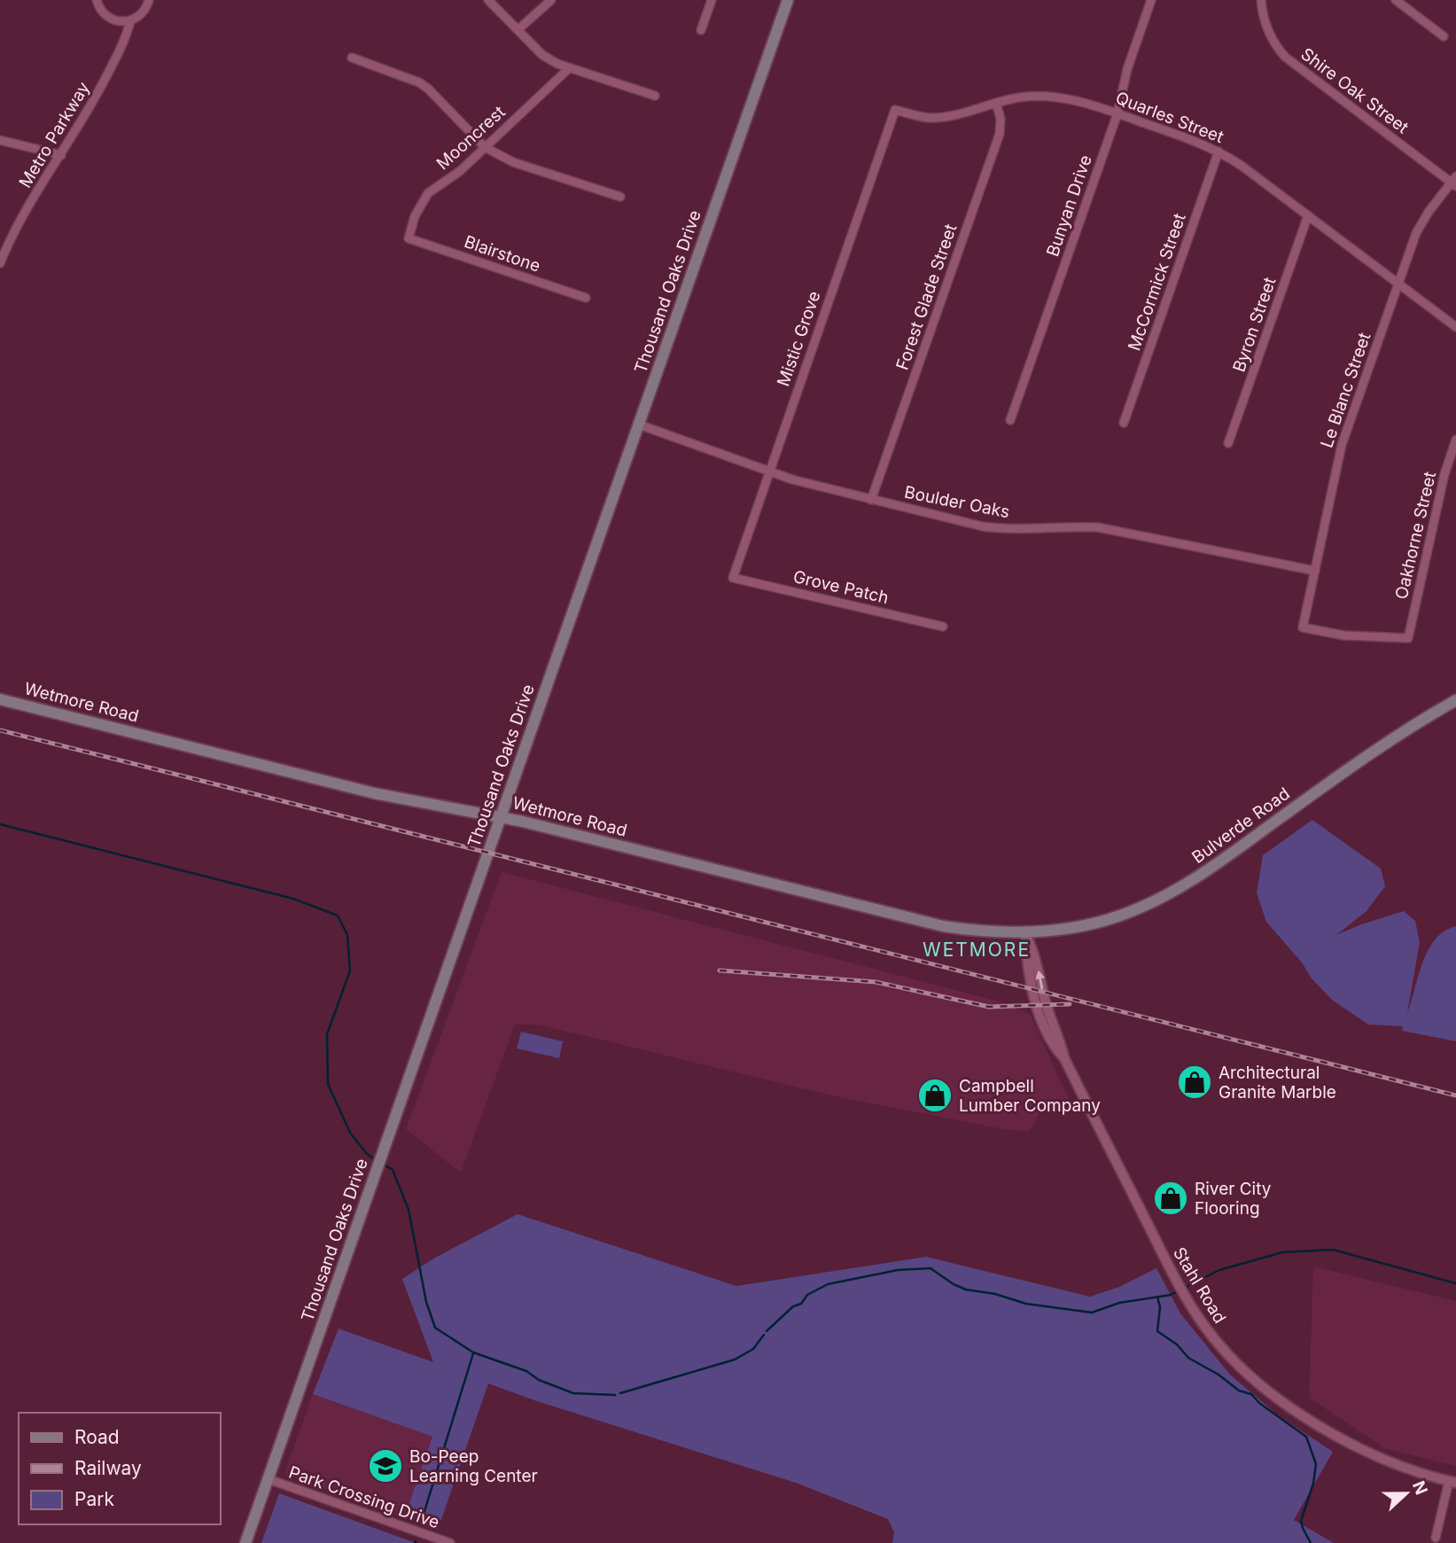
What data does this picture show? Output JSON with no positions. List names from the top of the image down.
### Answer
{
  "streets": {
    "main road": ["Thousand Oaks Drive", "Wetmore Road", "Bulverde Road"],
    "street": [
      "Shire Oak Street",
      "Quarles Street",
      "Metro Parkway",
      "Mooncrest",
      "Bunyan Drive",
      "Blairstone",
      "McCormick Street",
      "Forest Glade Street",
      "Byron Street",
      "Mistic Grove",
      "Le Blanc Street",
      "Boulder Oaks",
      "Oakhorne Street",
      "Grove Patch",
      "Stahl Road",
      "Park Crossing Drive"
    ]
  },
  "crossings": [
    ["Shire Oak Street", "Le Blanc Street"],
    ["Quarles Street", "Bunyan Drive"],
    ["Quarles Street", "McCormick Street"],
    ["Quarles Street", "Forest Glade Street"],
    ["Quarles Street", "Byron Street"],
    ["Quarles Street", "Mistic Grove"],
    ["Quarles Street", "Le Blanc Street"],
    ["Mooncrest", "Blairstone"],
    ["Thousand Oaks Drive", "Boulder Oaks"],
    ["Thousand Oaks Drive", "Wetmore Road"],
    ["Thousand Oaks Drive", "Park Crossing Drive"],
    ["Forest Glade Street", "Boulder Oaks"],
    ["Mistic Grove", "Boulder Oaks"],
    ["Mistic Grove", "Grove Patch"],
    ["Le Blanc Street", "Boulder Oaks"],
    ["Le Blanc Street", "Oakhorne Street"],
    ["Wetmore Road", "Bulverde Road"],
    ["Wetmore Road", "Stahl Road"],
    ["Bulverde Road", "Stahl Road"]
  ],
  "districts": ["WETMORE"],
  "places": {
    "shop": ["Architectural Granite Marble", "Campbell Lumber Company", "River City Flooring"],
    "school or university": ["Bo-Peep Learning Center"]
  },
  "legend": ["Road", "Railway", "Park"],
  "north": "right"
}
